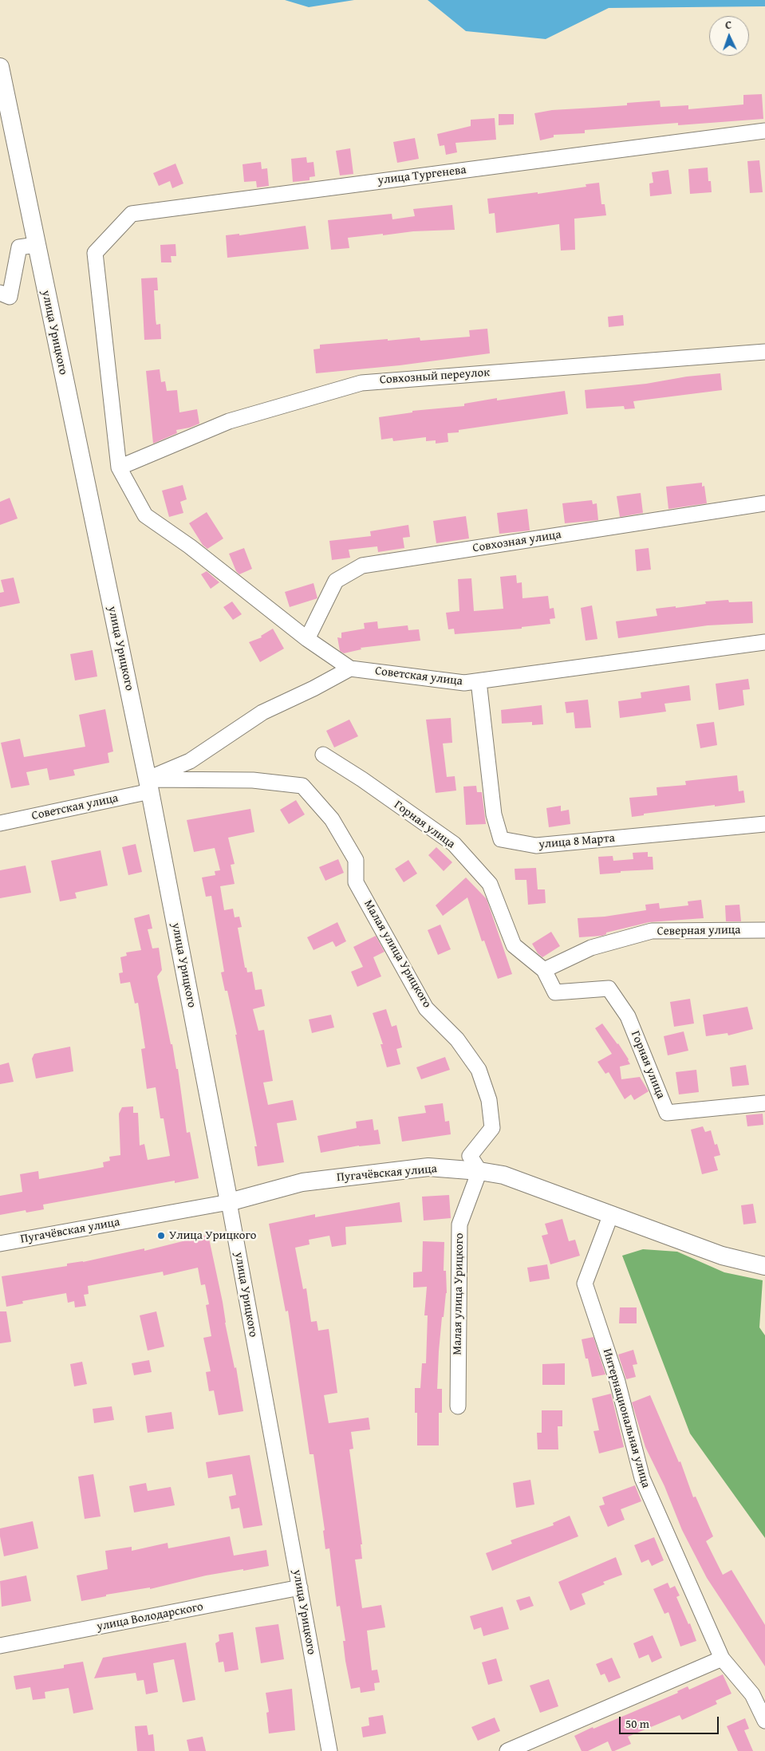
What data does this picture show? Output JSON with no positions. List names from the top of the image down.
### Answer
{
  "streets": {
    "main road": ["улица Урицкого", "Пугачёвская улица"],
    "street": [
      "улица Тургенева",
      "Совхозный переулок",
      "Совхозная улица",
      "Советская улица",
      "Горная улица",
      "улица 8 Марта",
      "Северная улица",
      "Малая улица Урицкого",
      "Интернациональная улица",
      "улица Володарского"
    ]
  },
  "crossings": [
    ["улица Тургенева", "Совхозный переулок"],
    ["улица Тургенева", "Советская улица"],
    ["улица Урицкого", "Советская улица"],
    ["улица Урицкого", "Малая улица Урицкого"],
    ["улица Урицкого", "Пугачёвская улица"],
    ["улица Урицкого", "улица Володарского"],
    ["Совхозный переулок", "Советская улица"],
    ["Совхозная улица", "Советская улица"],
    ["Советская улица", "улица 8 Марта"],
    ["Советская улица", "Малая улица Урицкого"],
    ["Горная улица", "Северная улица"],
    ["Малая улица Урицкого", "Пугачёвская улица"],
    ["Пугачёвская улица", "Интернациональная улица"]
  ],
  "places": ["Улица Урицкого"],
  "scale_bar": "50 m",
  "north": "top"
}
